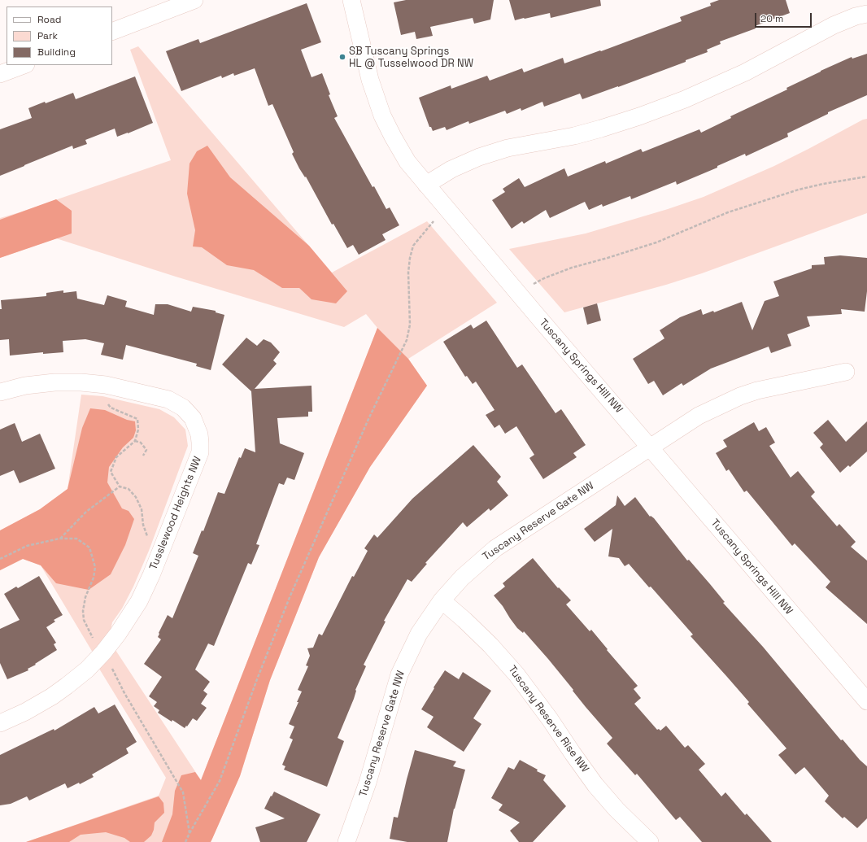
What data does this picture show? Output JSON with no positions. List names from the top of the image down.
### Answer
{
  "streets": {
    "street": [
      "Tuscany Springs Hill NW",
      "Tusslewood Heights NW",
      "Tuscany Reserve Gate NW",
      "Tuscany Reserve Rise NW"
    ]
  },
  "crossings": [
    ["Tuscany Springs Hill NW", "Tuscany Reserve Gate NW"],
    ["Tuscany Reserve Gate NW", "Tuscany Reserve Rise NW"]
  ],
  "places": ["SB Tuscany Springs HL @ Tusselwood DR NW"],
  "legend": ["Road", "Park", "Building"],
  "scale_bar": "20 m"
}
